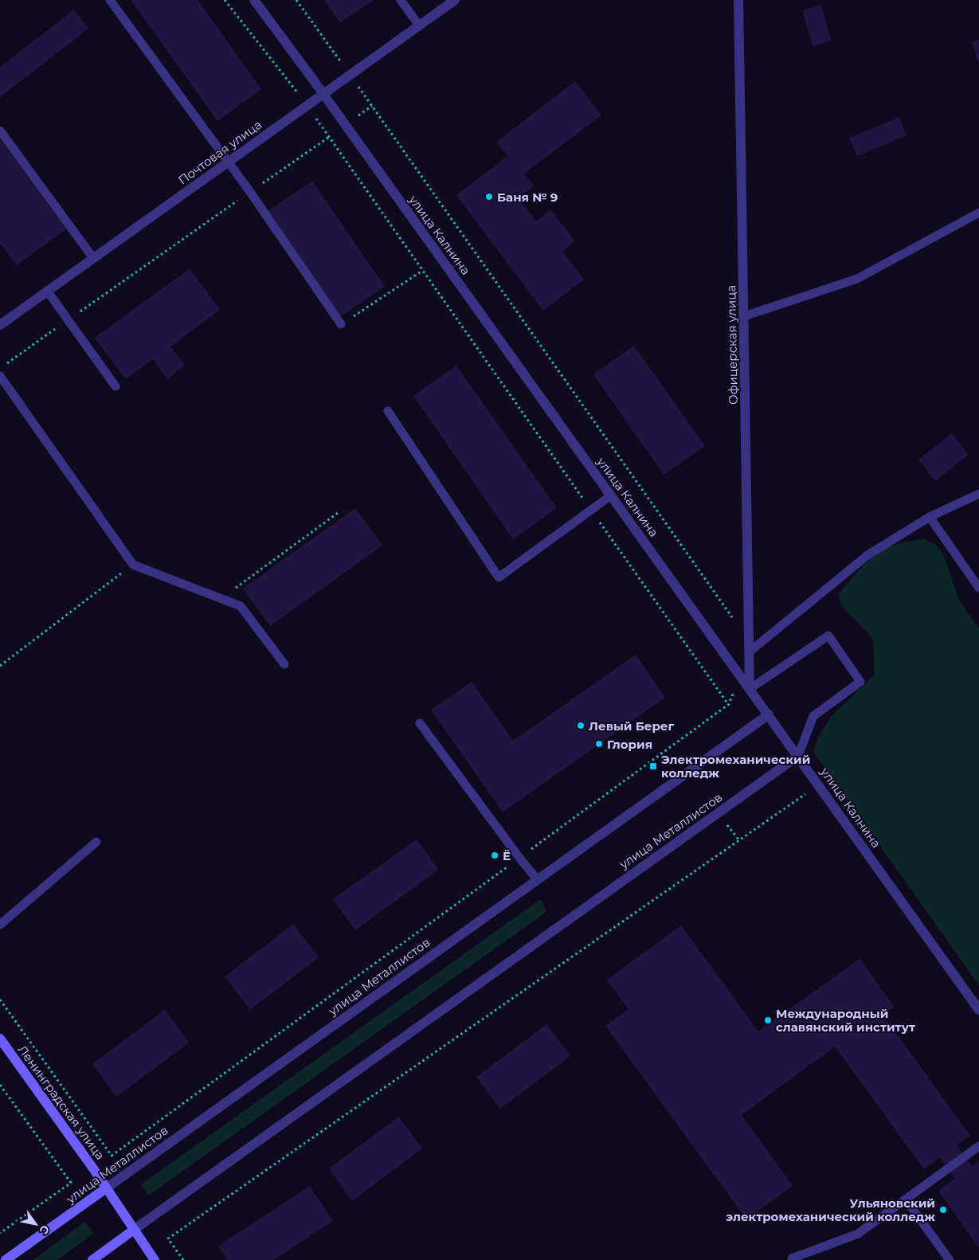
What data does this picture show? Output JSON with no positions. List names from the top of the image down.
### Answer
{
  "streets": {
    "street": [
      "Почтовая улица",
      "улица Калнина",
      "Офицерская улица",
      "улица Металлистов",
      "Ленинградская улица"
    ]
  },
  "crossings": [
    ["Почтовая улица", "улица Калнина"],
    ["улица Калнина", "Офицерская улица"],
    ["улица Калнина", "улица Металлистов"],
    ["улица Металлистов", "Ленинградская улица"]
  ],
  "places": {
    "other": [
      "Баня № 9",
      "Левый Берег",
      "Глория",
      "Ё",
      "Международный славянский институт",
      "Ульяновский электромеханический колледж"
    ],
    "transit": ["Электромеханический колледж"]
  },
  "north": "bottom right"
}
